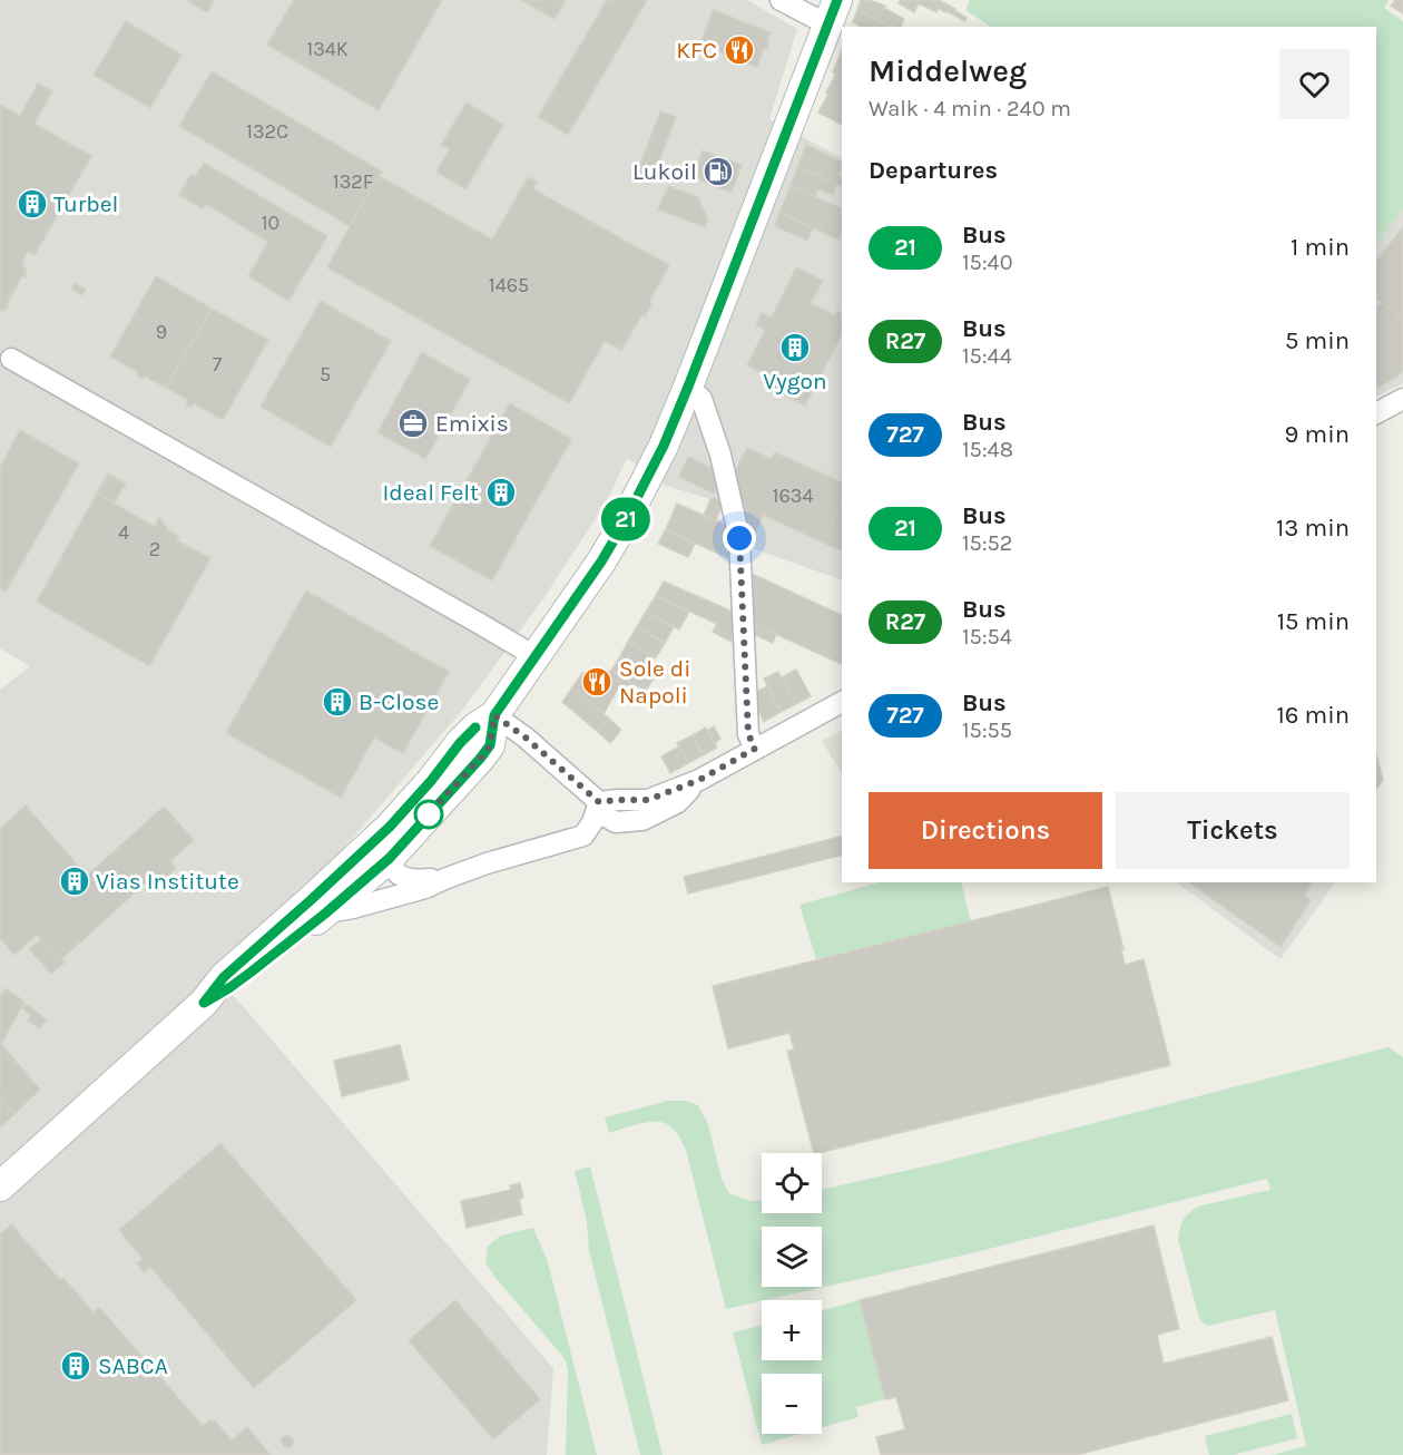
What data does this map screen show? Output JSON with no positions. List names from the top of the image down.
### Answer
{
  "places": {
    "restaurant": ["KFC", "Sole di Napoli"],
    "fuel station": ["Lukoil"],
    "building": [
      "Turbel",
      "Vygon",
      "Ideal Felt",
      "B-Close",
      "Vias Institute",
      "SABCA"
    ],
    "office": ["Emixis"]
  },
  "lines": ["bus line 21"],
  "house_numbers": [
    "134K",
    "132C",
    "132F",
    "10",
    "1465",
    "9",
    "7",
    "5",
    "1634",
    "4",
    "2"
  ],
  "page": {
    "on_map": "21",
    "heading": [
      ["Middelweg", "Walk · 4 min · 240 m"],
      "Departures"
    ],
    "list": [
      {
        "mark": "21",
        "name": "Bus",
        "note": "15:40",
        "value": "1 min"
      },
      {
        "mark": "R27",
        "name": "Bus",
        "note": "15:44",
        "value": "5 min"
      },
      {
        "mark": "727",
        "name": "Bus",
        "note": "15:48",
        "value": "9 min"
      },
      {
        "mark": "21",
        "name": "Bus",
        "note": "15:52",
        "value": "13 min"
      },
      {
        "mark": "R27",
        "name": "Bus",
        "note": "15:54",
        "value": "15 min"
      },
      {
        "mark": "727",
        "name": "Bus",
        "note": "15:55",
        "value": "16 min"
      }
    ],
    "buttons": ["Directions", "Tickets"],
    "map_buttons": ["+", "−"]
  }
}
